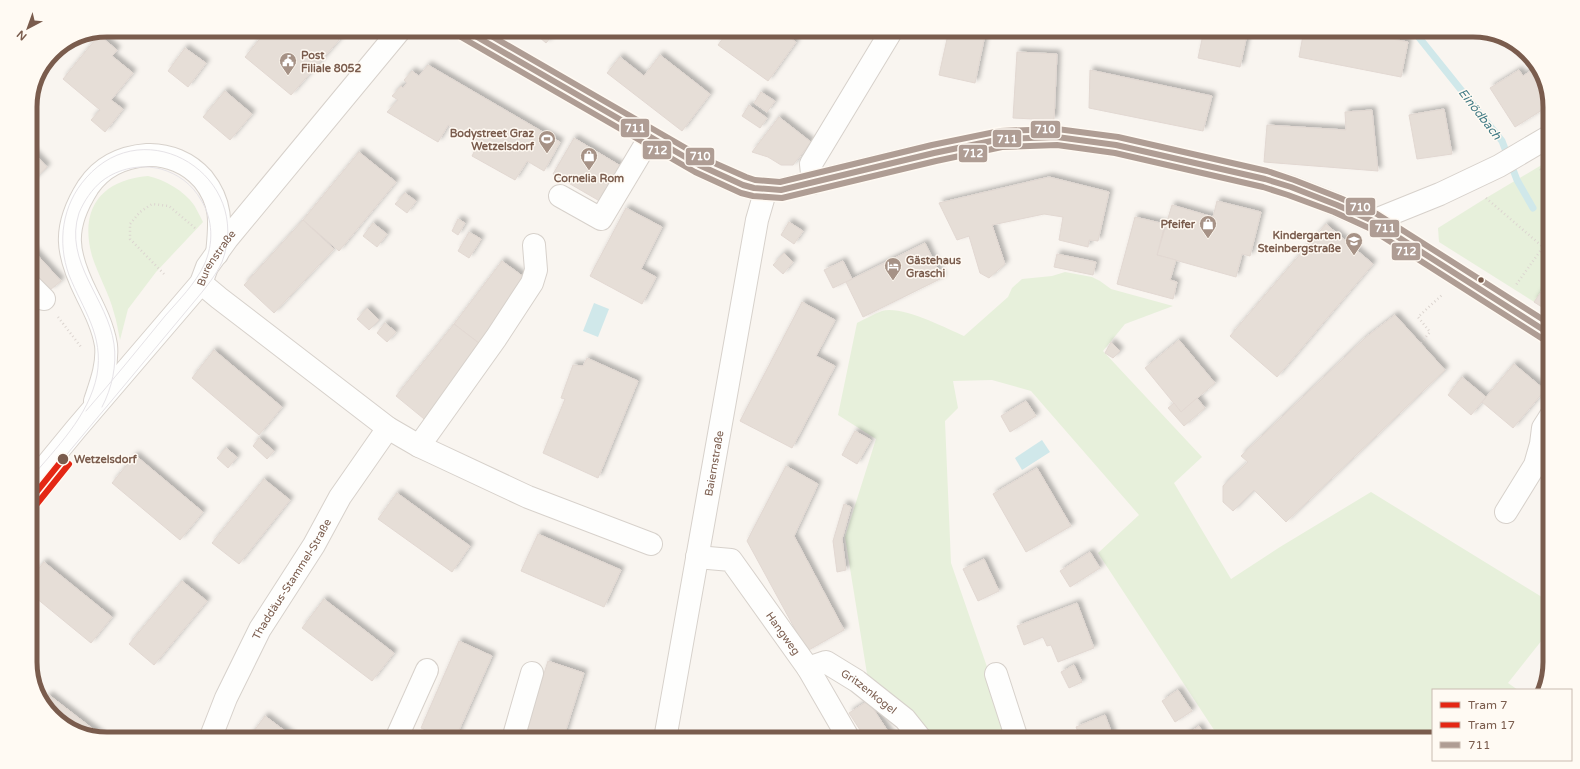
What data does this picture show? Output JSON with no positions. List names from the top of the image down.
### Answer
{
  "streets": {
    "street": [
      "Burenstraße",
      "Baiernstraße",
      "Thaddäus-Stammel-Straße",
      "Hangweg",
      "Gritzenkogel"
    ]
  },
  "crossings": [
    ["Baiernstraße", "Hangweg"],
    ["Hangweg", "Gritzenkogel"]
  ],
  "water": ["Einödbach"],
  "places": {
    "public building": ["Post Filiale 8052"],
    "sports": ["Bodystreet Graz Wetzelsdorf"],
    "shop": ["Cornelia Rom", "Pfeifer"],
    "school or university": ["Kindergarten Steinbergstraße"],
    "hotel": ["Gästehaus Graschi"],
    "other": ["Wetzelsdorf"]
  },
  "lines": [
    "transit line 711",
    "transit line 712",
    "transit line 710",
    "tram line 7",
    "tram line 17"
  ],
  "legend": ["Tram 7", "Tram 17", "711"],
  "north": "bottom left"
}
